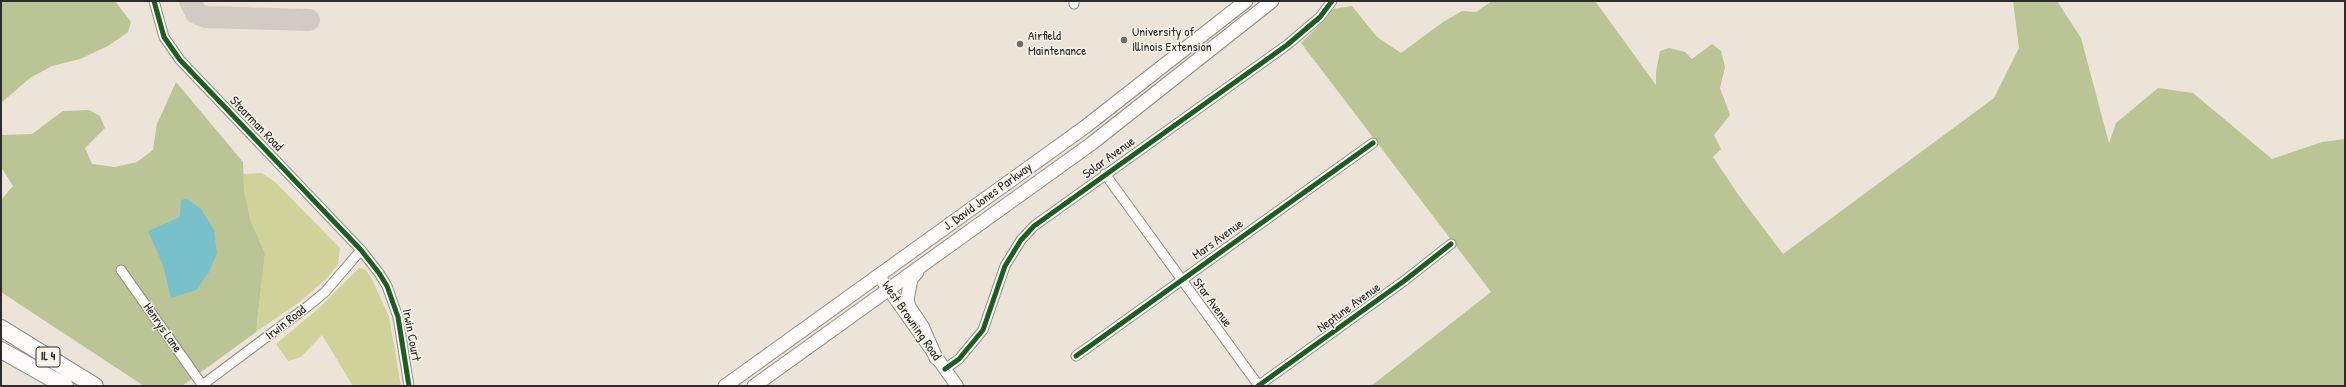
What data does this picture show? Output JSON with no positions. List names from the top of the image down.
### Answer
{
  "streets": {
    "highway": ["IL 4"],
    "main road": ["J. David Jones Parkway"],
    "street": [
      "Stearman Road",
      "Solar Avenue",
      "Mars Avenue",
      "Star Avenue",
      "Neptune Avenue",
      "West Browning Road",
      "Irwin Road",
      "Henrys Lane",
      "Irwin Court"
    ]
  },
  "crossings": [
    ["Stearman Road", "Irwin Road"],
    ["Stearman Road", "Irwin Court"],
    ["Solar Avenue", "Star Avenue"],
    ["Solar Avenue", "West Browning Road"],
    ["J. David Jones Parkway", "West Browning Road"],
    ["Mars Avenue", "Star Avenue"],
    ["Star Avenue", "Neptune Avenue"],
    ["Irwin Road", "Henrys Lane"],
    ["Irwin Road", "Irwin Court"]
  ],
  "places": ["University of Illinois Extension", "Airfield Maintenance"]
}
